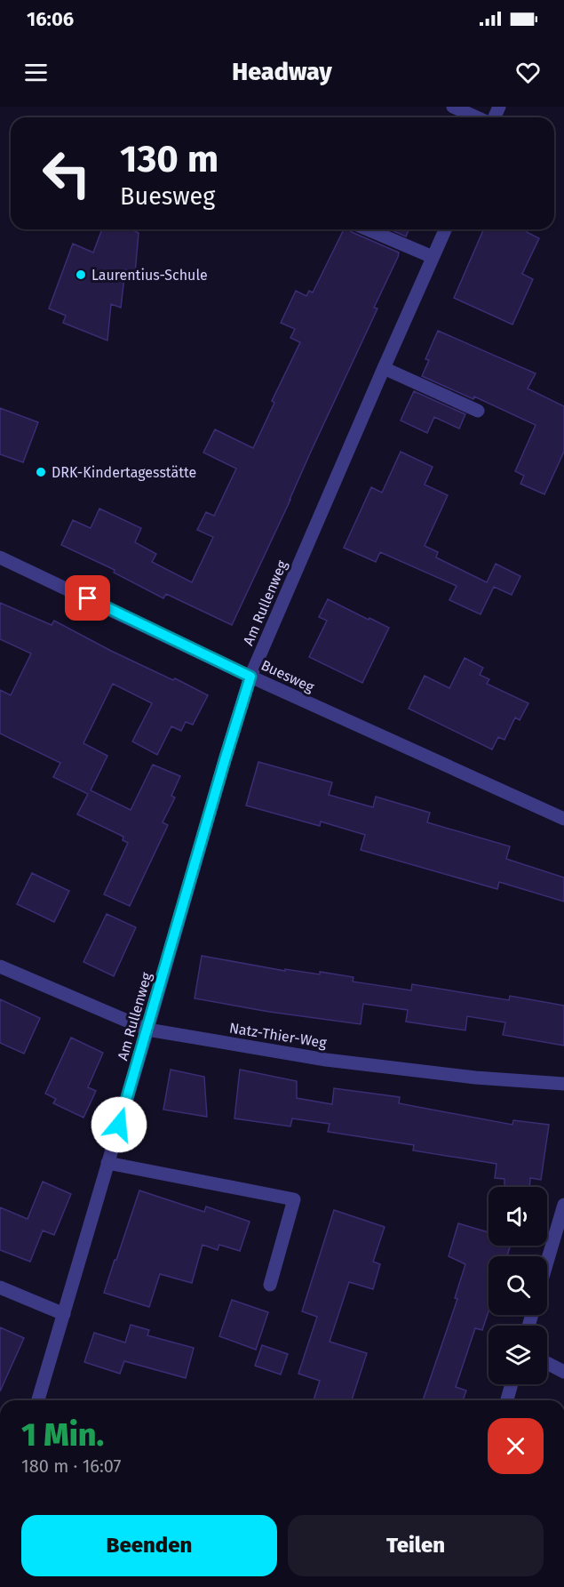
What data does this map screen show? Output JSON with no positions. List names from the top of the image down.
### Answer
{
  "streets": {
    "street": ["Am Rullenweg", "Buesweg", "Natz-Thier-Weg"]
  },
  "crossings": [
    ["Am Rullenweg", "Buesweg"],
    ["Am Rullenweg", "Natz-Thier-Weg"]
  ],
  "places": ["Laurentius-Schule", "DRK-Kindertagesstätte"],
  "page": {
    "status": "16:06",
    "header": "Headway",
    "turn": ["130 m", "Buesweg"],
    "heading": ["1 Min.", "180 m · 16:07"],
    "buttons": ["Beenden", "Teilen"]
  }
}
